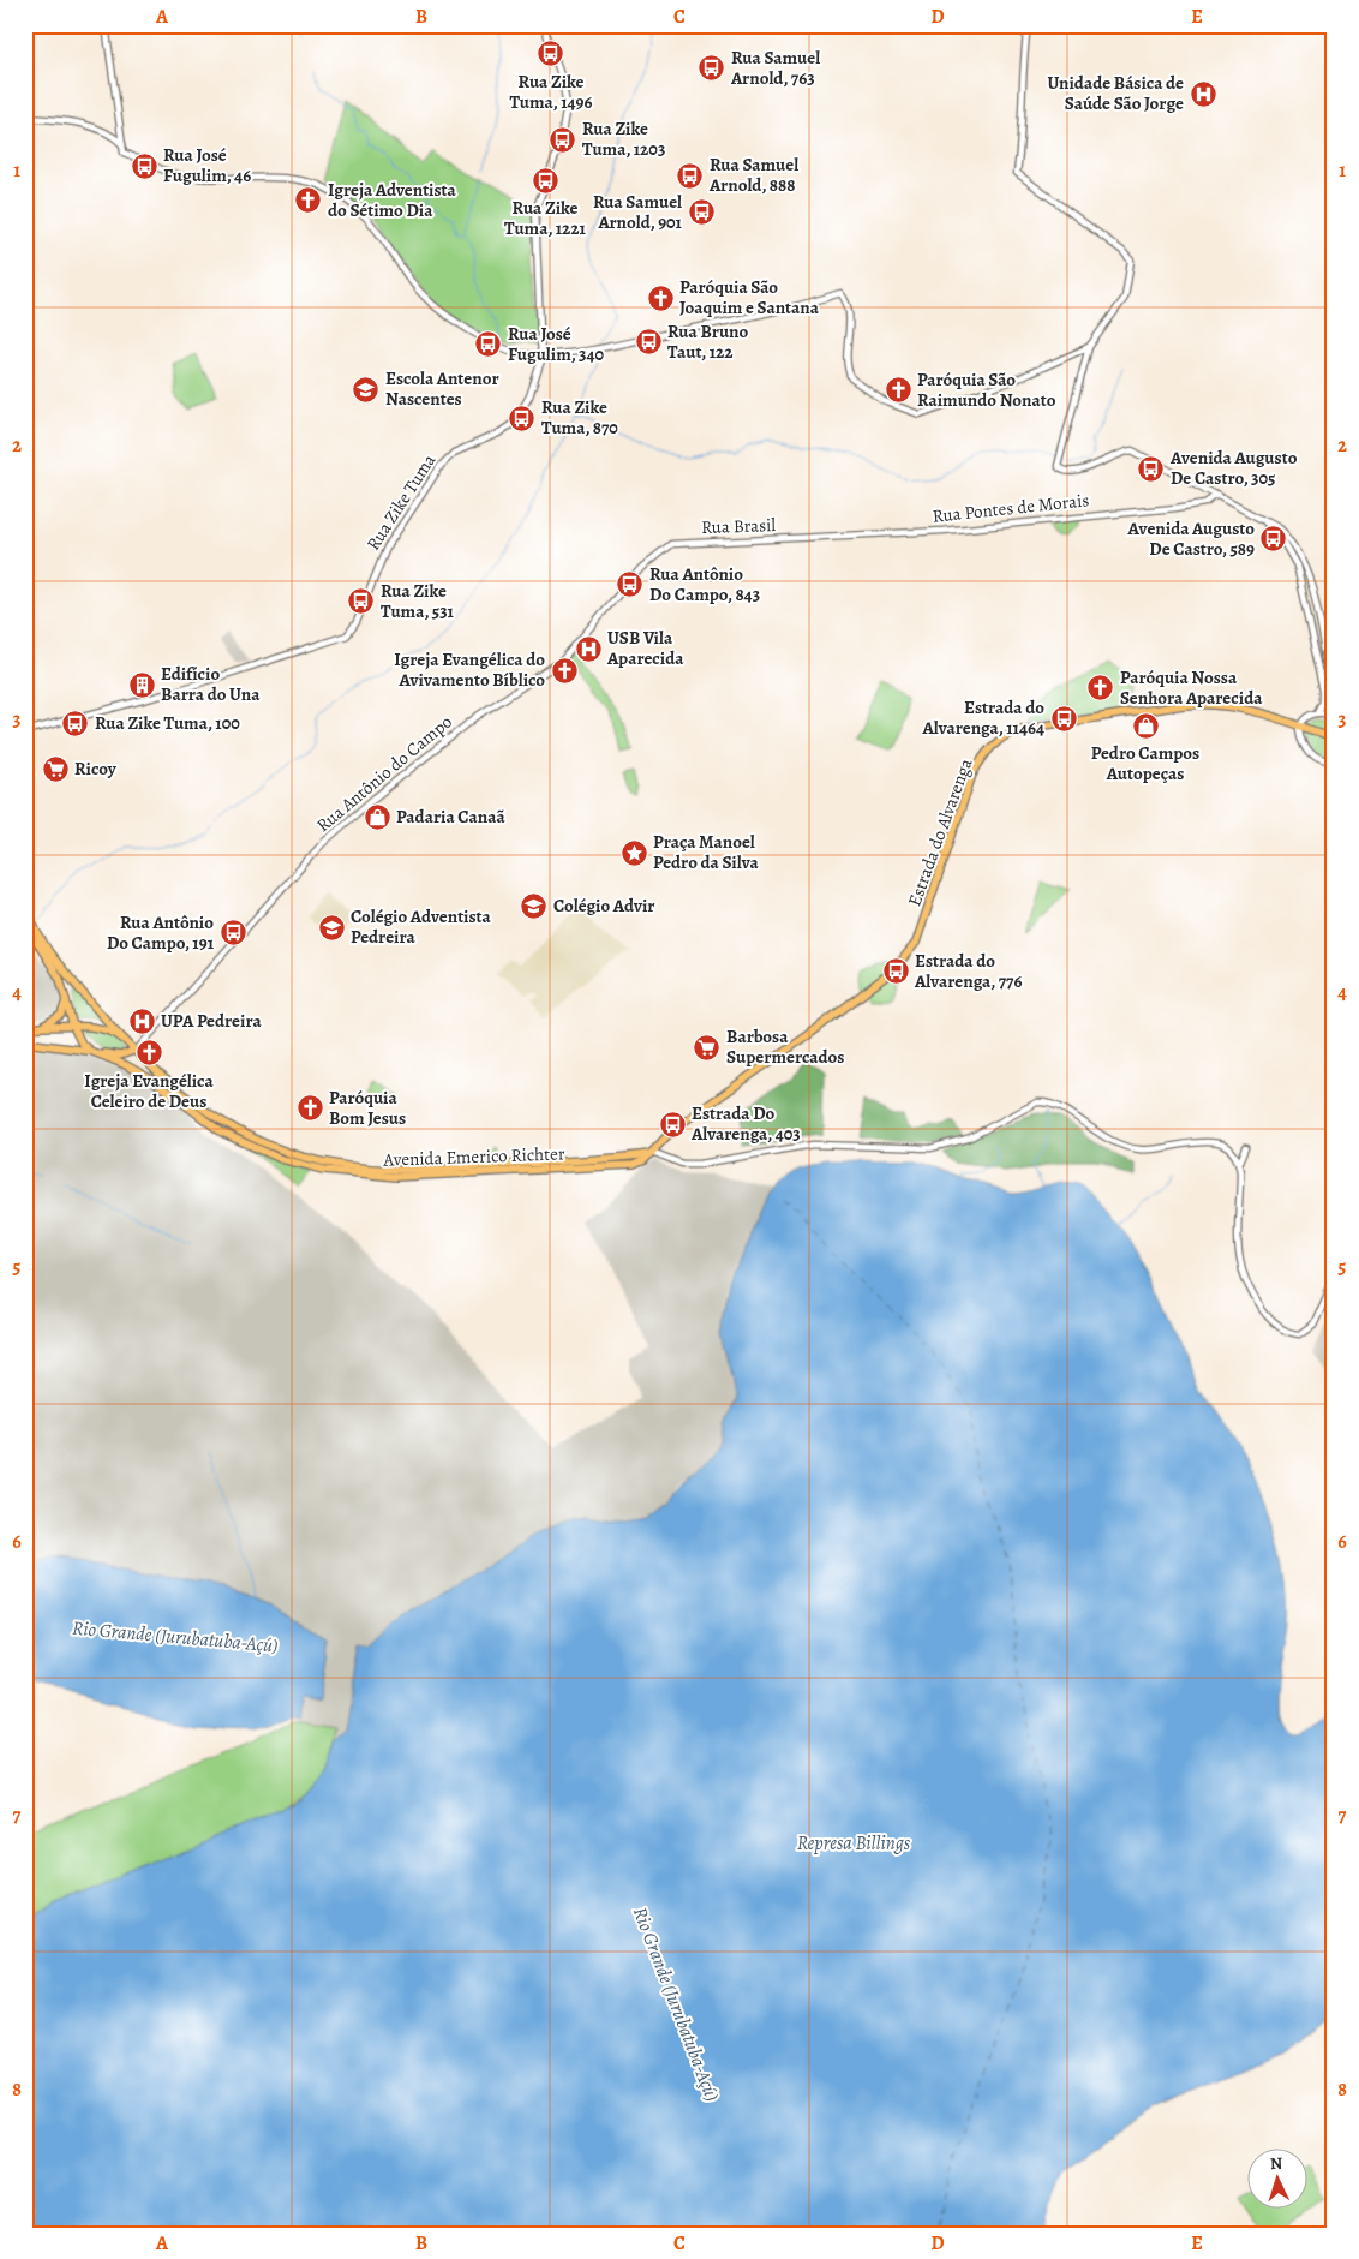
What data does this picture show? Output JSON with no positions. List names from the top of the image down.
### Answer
{
  "streets": {
    "main road": ["Estrada do Alvarenga", "Avenida Emerico Richter"],
    "street": [
      "Rua Zike Tuma",
      "Rua Pontes de Morais",
      "Rua Brasil",
      "Rua Antônio do Campo"
    ]
  },
  "crossings": [
    ["Rua Pontes de Morais", "Rua Brasil"],
    ["Rua Brasil", "Rua Antônio do Campo"],
    ["Rua Antônio do Campo", "Avenida Emerico Richter"],
    ["Estrada do Alvarenga", "Avenida Emerico Richter"]
  ],
  "water": ["Rio Grande (Jurubatuba-Açú)", "Represa Billings"],
  "places": {
    "bus stop": [
      "Rua Zike Tuma, 1496",
      "Rua Samuel Arnold, 763",
      "Rua Zike Tuma, 1203",
      "Rua José Fugulim, 46",
      "Rua Samuel Arnold, 888",
      "Rua Zike Tuma, 1221",
      "Rua Samuel Arnold, 901",
      "Rua Bruno Taut, 122",
      "Rua José Fugulim, 340",
      "Rua Zike Tuma, 870",
      "Avenida Augusto De Castro, 305",
      "Avenida Augusto De Castro, 589",
      "Rua Antônio Do Campo, 843",
      "Rua Zike Tuma, 531",
      "Estrada do Alvarenga, 11464",
      "Rua Zike Tuma, 100",
      "Rua Antônio Do Campo, 191",
      "Estrada do Alvarenga, 776",
      "Estrada Do Alvarenga, 403"
    ],
    "hospital": ["Unidade Básica de Saúde São Jorge", "USB Vila Aparecida", "UPA Pedreira"],
    "church": [
      "Igreja Adventista do Sétimo Dia",
      "Paróquia São Joaquim e Santana",
      "Paróquia São Raimundo Nonato",
      "Igreja Evangélica do Avivamento Bíblico",
      "Paróquia Nossa Senhora Aparecida",
      "Igreja Evangélica Celeiro de Deus",
      "Paróquia Bom Jesus"
    ],
    "school or university": ["Escola Antenor Nascentes", "Colégio Advir", "Colégio Adventista Pedreira"],
    "building": ["Edifício Barra do Una"],
    "shop": ["Pedro Campos Autopeças", "Padaria Canaã"],
    "supermarket": ["Ricoy", "Barbosa Supermercados"],
    "place": ["Praça Manoel Pedro da Silva"]
  },
  "north": "top",
  "grid": {
    "columns": [
      "A",
      "B",
      "C",
      "D",
      "E"
    ],
    "rows": [
      "1",
      "2",
      "3",
      "4",
      "5",
      "6",
      "7",
      "8"
    ]
  }
}
